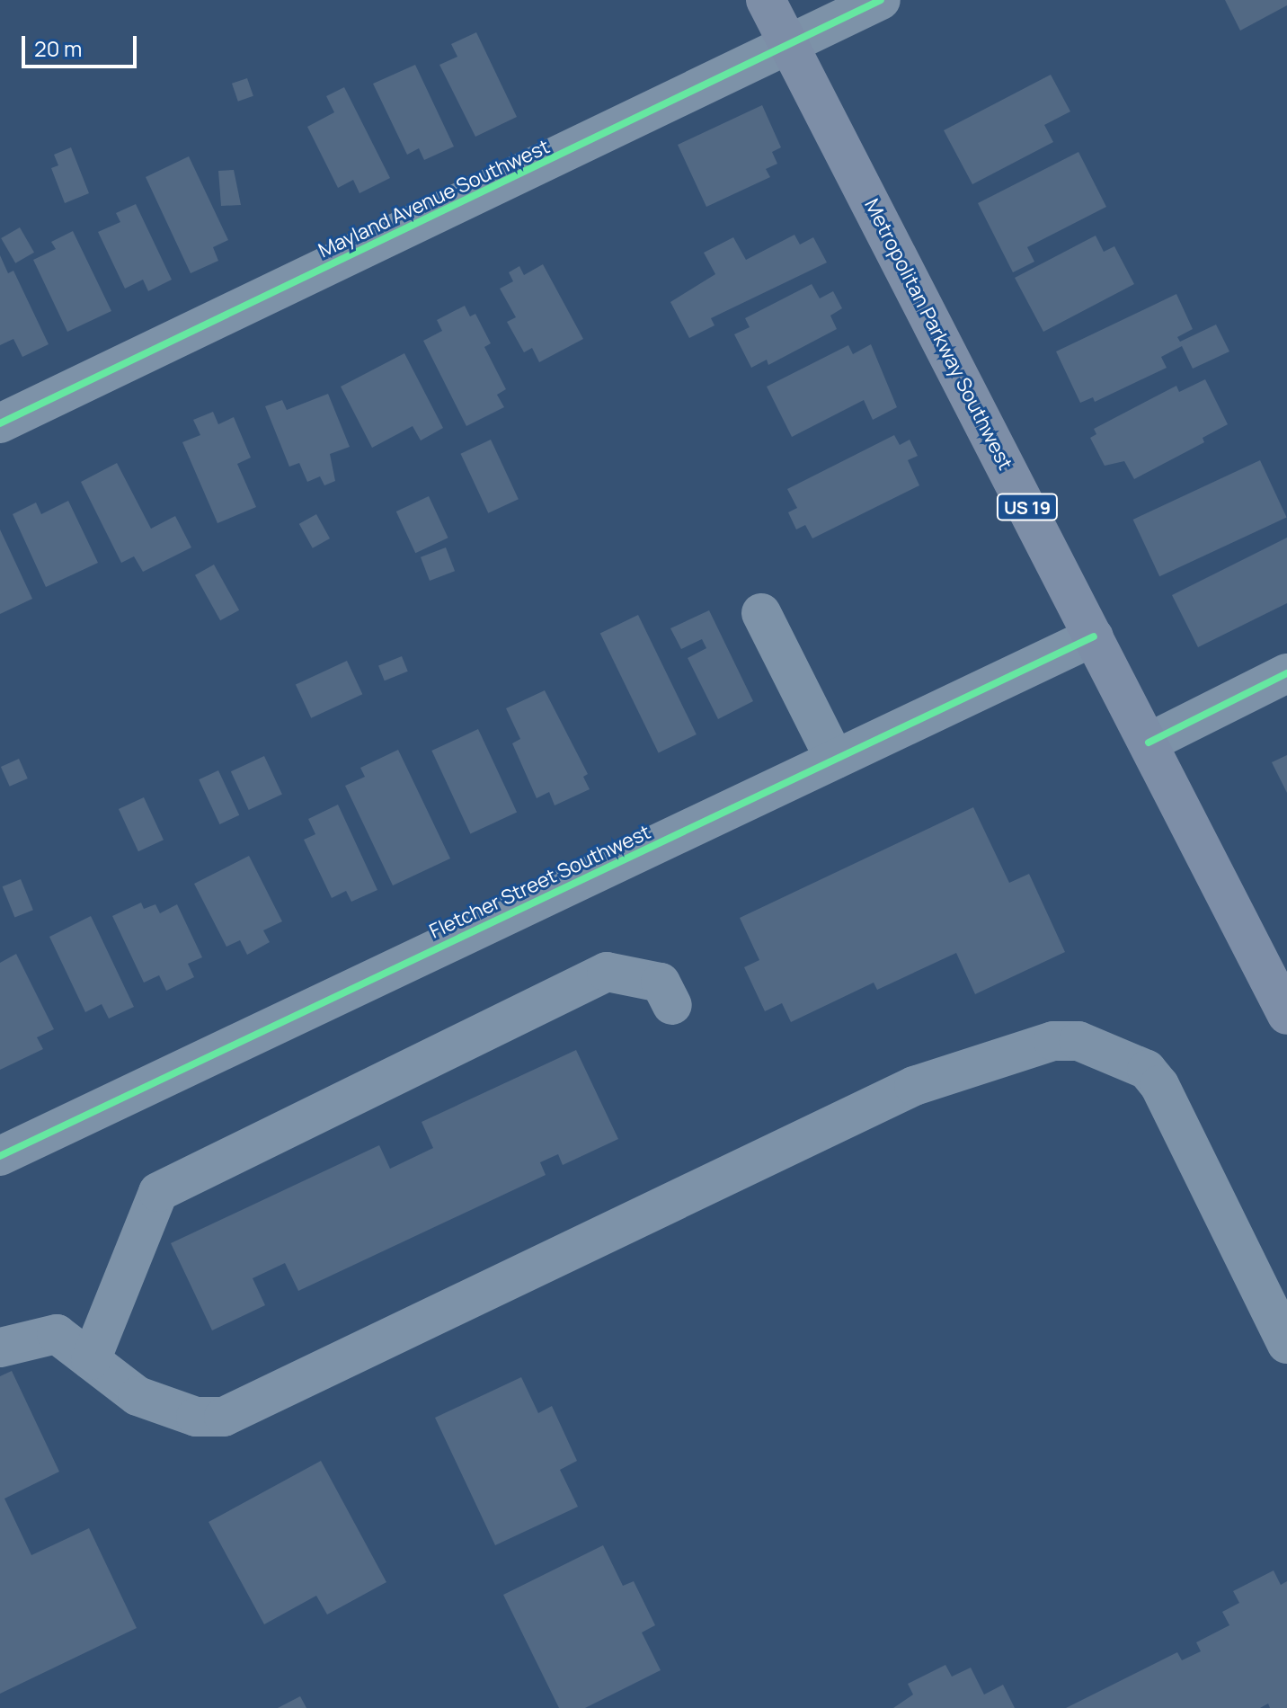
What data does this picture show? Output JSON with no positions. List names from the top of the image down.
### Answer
{
  "streets": {
    "main road": ["Metropolitan Parkway Southwest", "US 19"],
    "street": ["Mayland Avenue Southwest", "Fletcher Street Southwest"]
  },
  "crossings": [
    ["Mayland Avenue Southwest", "Metropolitan Parkway Southwest"],
    ["Metropolitan Parkway Southwest", "Fletcher Street Southwest"]
  ],
  "scale_bar": "20 m"
}
